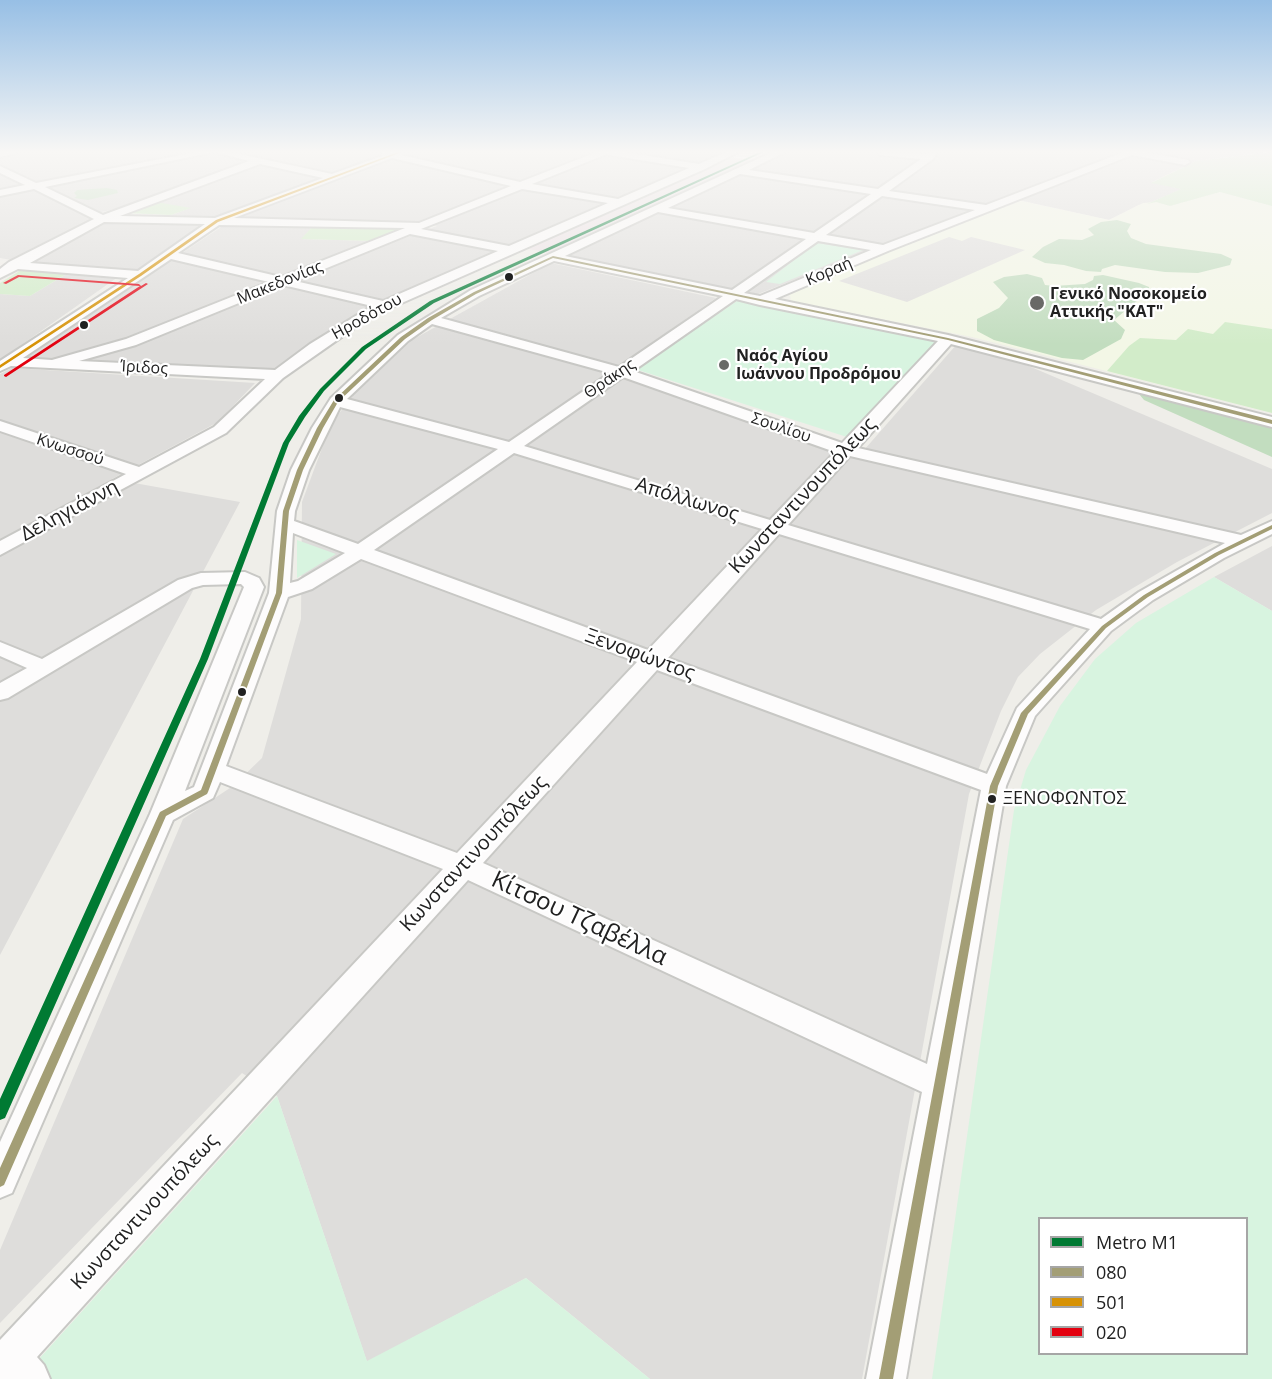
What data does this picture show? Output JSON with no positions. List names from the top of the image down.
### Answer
{
  "streets": {
    "street": [
      "Κοραή",
      "Μακεδονίας",
      "Ηροδότου",
      "Ίριδος",
      "Θράκης",
      "Σουλίου",
      "Κνωσσού",
      "Κωνσταντινουπόλεως",
      "Απόλλωνος",
      "Δεληγιάννη",
      "Ξενοφώντος",
      "Κίτσου Τζαβέλλα"
    ]
  },
  "crossings": [
    ["Μακεδονίας", "Ίριδος"],
    ["Ηροδότου", "Ίριδος"],
    ["Ηροδότου", "Κνωσσού"],
    ["Ηροδότου", "Δεληγιάννη"],
    ["Θράκης", "Σουλίου"],
    ["Θράκης", "Απόλλωνος"],
    ["Θράκης", "Ξενοφώντος"],
    ["Σουλίου", "Κωνσταντινουπόλεως"],
    ["Κνωσσού", "Δεληγιάννη"],
    ["Κωνσταντινουπόλεως", "Απόλλωνος"],
    ["Κωνσταντινουπόλεως", "Ξενοφώντος"],
    ["Κωνσταντινουπόλεως", "Κίτσου Τζαβέλλα"]
  ],
  "places": ["Γενικό Νοσοκομείο Αττικής \"ΚΑΤ\"", "Ναός Αγίου Ιωάννου Προδρόμου", "ΞΕΝΟΦΩΝΤΟΣ"],
  "lines": [
    "metro line Μ1",
    "transit line 501",
    "transit line 080",
    "transit line 020"
  ],
  "legend": [
    "Metro Μ1",
    "080",
    "501",
    "020"
  ]
}
